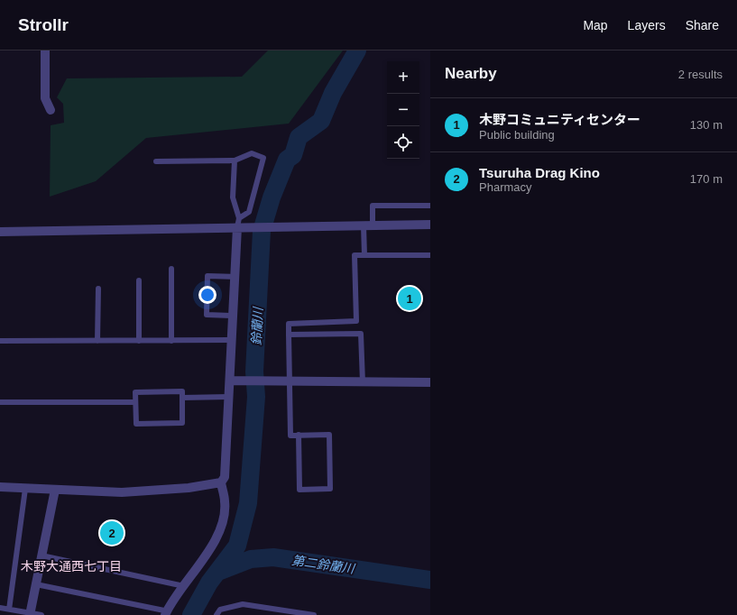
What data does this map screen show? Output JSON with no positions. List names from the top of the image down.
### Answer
{
  "districts": ["木野大通西七丁目"],
  "water": ["鈴蘭川", "第二鈴蘭川"],
  "page": {
    "header": "Strollr",
    "nav": ["Map", "Layers", "Share"],
    "heading": ["Nearby", "2 results"],
    "map_buttons": ["+", "−"],
    "list": [
      {
        "mark": "1",
        "name": "木野コミュニティセンター",
        "note": "Public building",
        "value": "130 m"
      },
      {
        "mark": "2",
        "name": "Tsuruha Drag Kino",
        "note": "Pharmacy",
        "value": "170 m"
      }
    ],
    "pins": ["1", "2"]
  }
}
